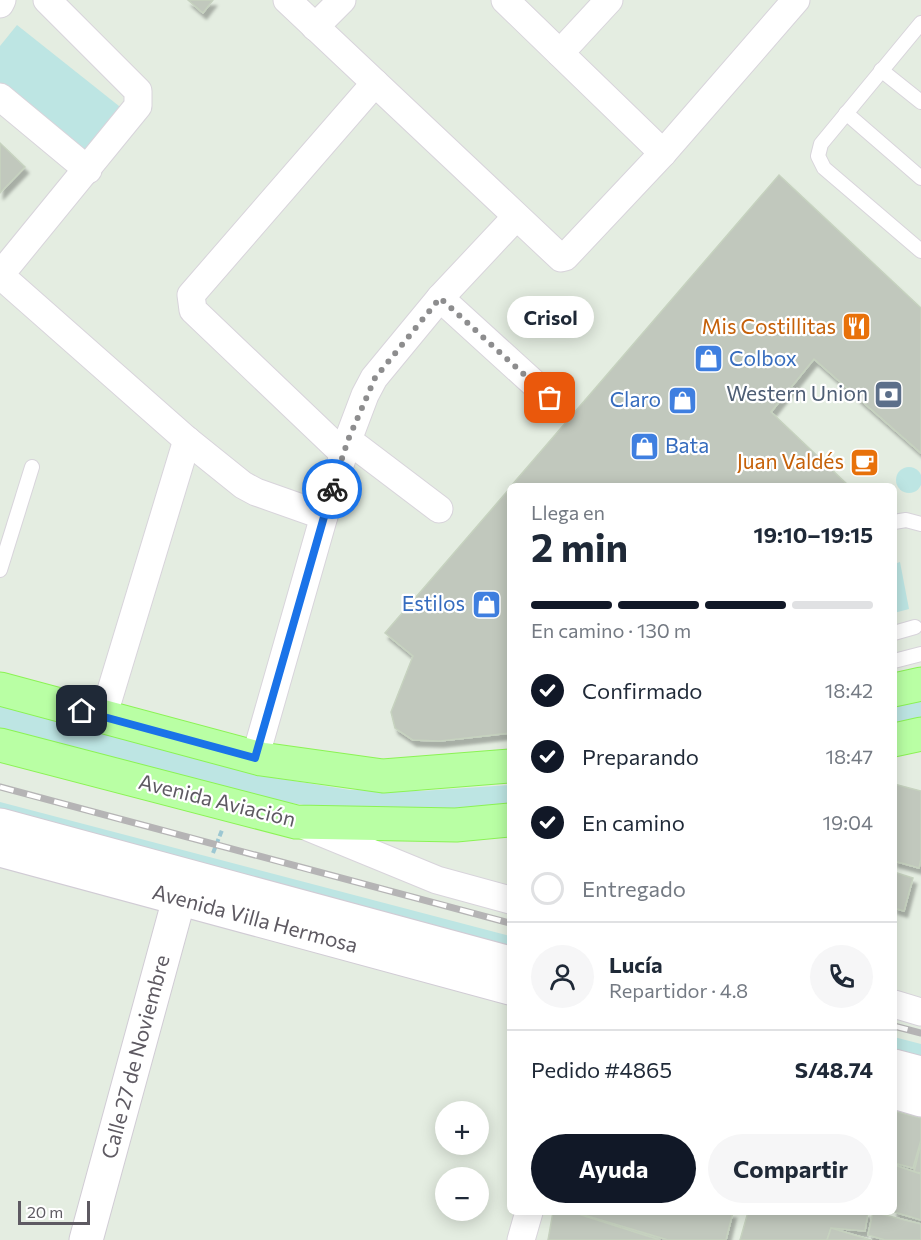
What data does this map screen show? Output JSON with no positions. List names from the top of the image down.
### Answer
{
  "streets": {
    "main road": ["Avenida Aviación", "Avenida Villa Hermosa", "Calle 27 de Noviembre"]
  },
  "crossings": [
    ["Avenida Villa Hermosa", "Calle 27 de Noviembre"]
  ],
  "places": {
    "restaurant": ["Mis Costillitas"],
    "shop": [
      "Colbox",
      "Claro",
      "Bata",
      "Estilos"
    ],
    "bank": ["Western Union"],
    "other": ["Crisol"],
    "cafe": ["Juan Valdés"]
  },
  "scale_bar": "20 m",
  "page": {
    "bubble": "Crisol",
    "heading": ["2 min", "Llega en", "19:10–19:15"],
    "panel": [
      "Lucía",
      "Repartidor · 4.8",
      "Pedido #4865",
      "S/48.74"
    ],
    "bar": "En camino · 130 m",
    "list": [
      ["Confirmado", "18:42"],
      ["Preparando", "18:47"],
      ["En camino", "19:04"],
      "Entregado"
    ],
    "map_buttons": ["+", "−"],
    "buttons": ["Ayuda", "Compartir"],
    "scale": "20 m"
  }
}
